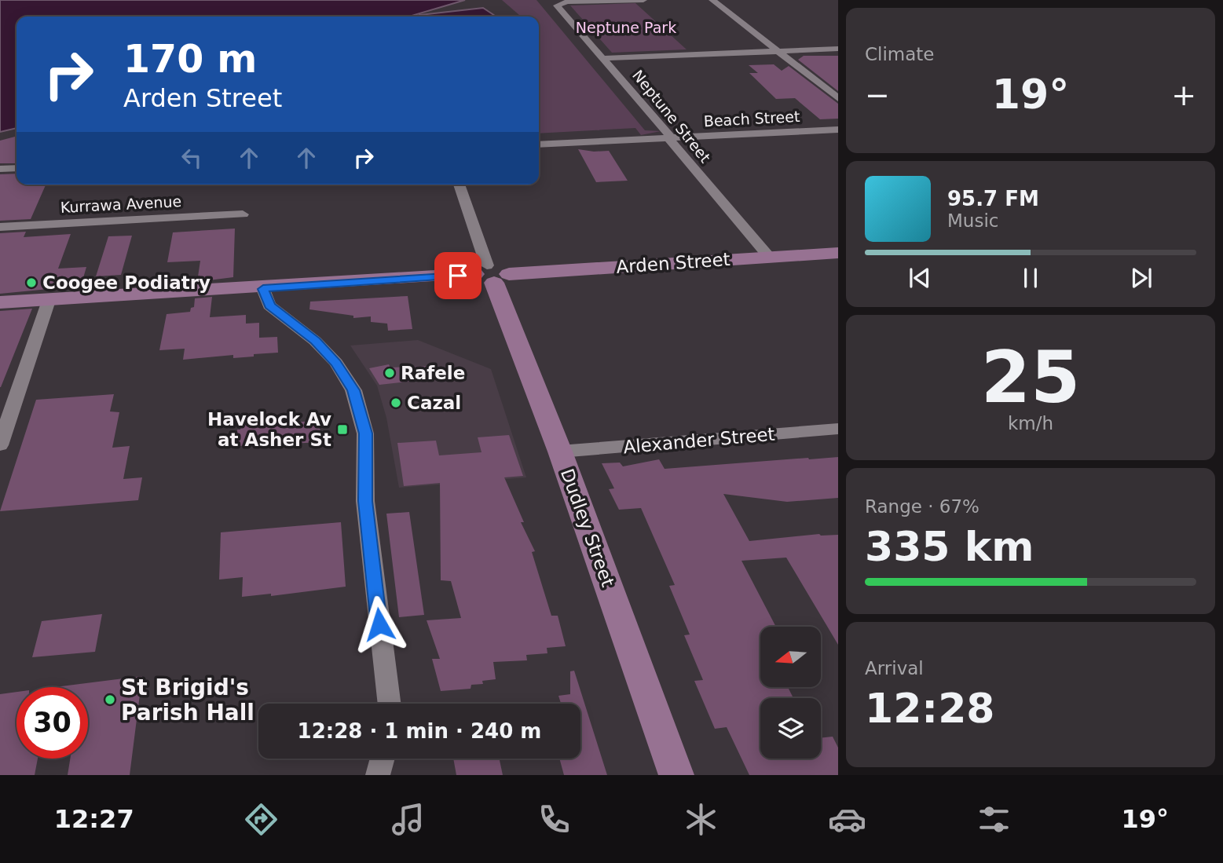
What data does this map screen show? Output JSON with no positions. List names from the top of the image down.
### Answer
{
  "streets": {
    "main road": ["Arden Street", "Dudley Street"],
    "street": [
      "Neptune Street",
      "Beach Street",
      "Kurrawa Avenue",
      "Alexander Street"
    ]
  },
  "crossings": [
    ["Neptune Street", "Beach Street"],
    ["Neptune Street", "Arden Street"],
    ["Arden Street", "Dudley Street"],
    ["Alexander Street", "Dudley Street"]
  ],
  "parks": ["Neptune Park"],
  "places": {
    "other": [
      "Coogee Podiatry",
      "Rafele",
      "Cazal",
      "St Brigid's Parish Hall"
    ],
    "transit": ["Havelock Av at Asher St"]
  },
  "north": "left",
  "page": {
    "tile": [
      "Climate",
      ["25", "km/h"],
      ["Range · 67%", "335 km"],
      ["Arrival", "12:28"]
    ],
    "turn": ["170 m", "Arden Street"],
    "heat": ["−", "19°", "+"],
    "song": ["95.7 FM", "Music"],
    "limit": "30",
    "trip": "12:28 · 1 min · 240 m",
    "tabs": ["12:27", "19°"]
  }
}
